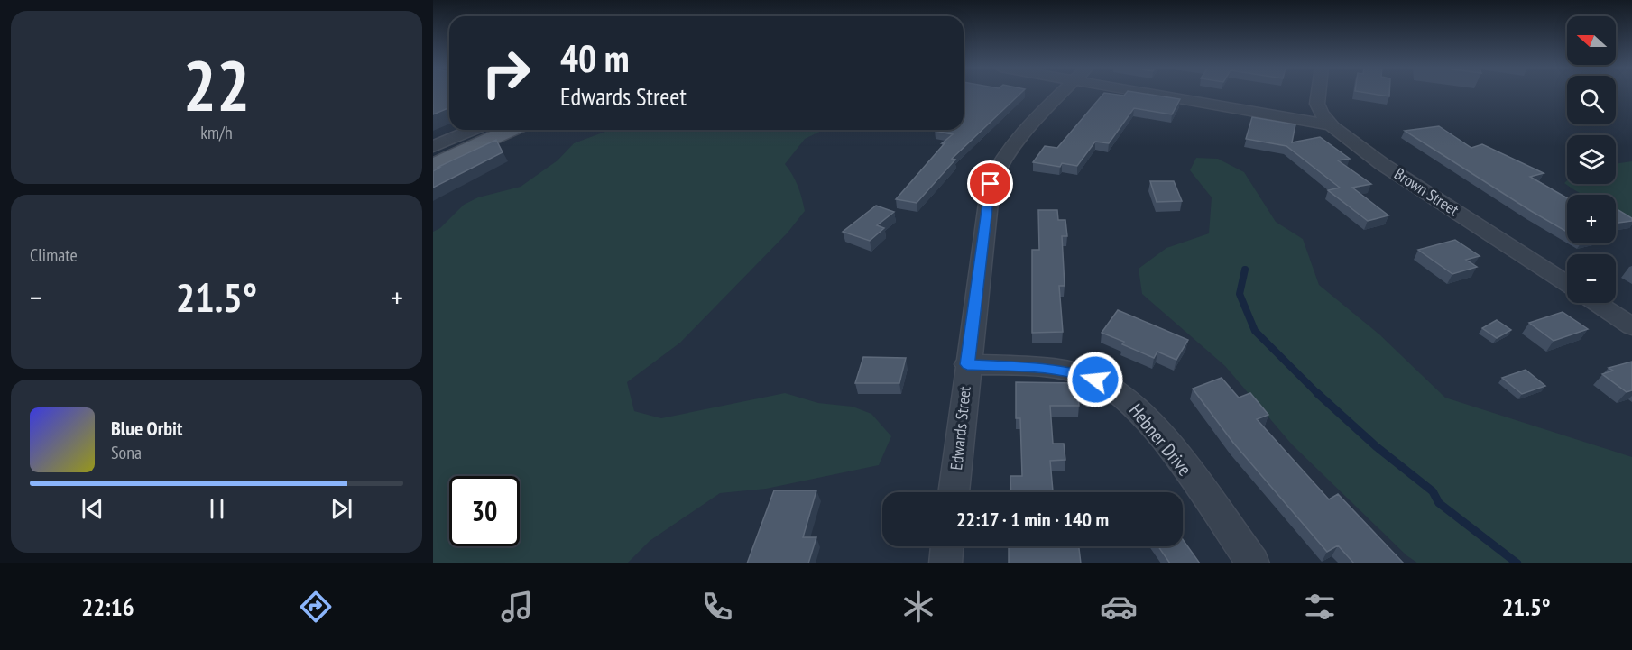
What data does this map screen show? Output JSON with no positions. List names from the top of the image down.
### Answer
{
  "streets": {
    "street": ["Brown Street", "Edwards Street", "Hebner Drive"]
  },
  "crossings": [
    ["Edwards Street", "Hebner Drive"]
  ],
  "north": "left",
  "page": {
    "tile": [
      ["22", "km/h"],
      "Climate"
    ],
    "map_buttons": ["+", "−"],
    "turn": ["40 m", "Edwards Street"],
    "heat": ["−", "21.5°", "+"],
    "song": ["Blue Orbit", "Sona"],
    "limit": "30",
    "trip": "22:17 · 1 min · 140 m",
    "tabs": ["22:16", "21.5°"]
  }
}
